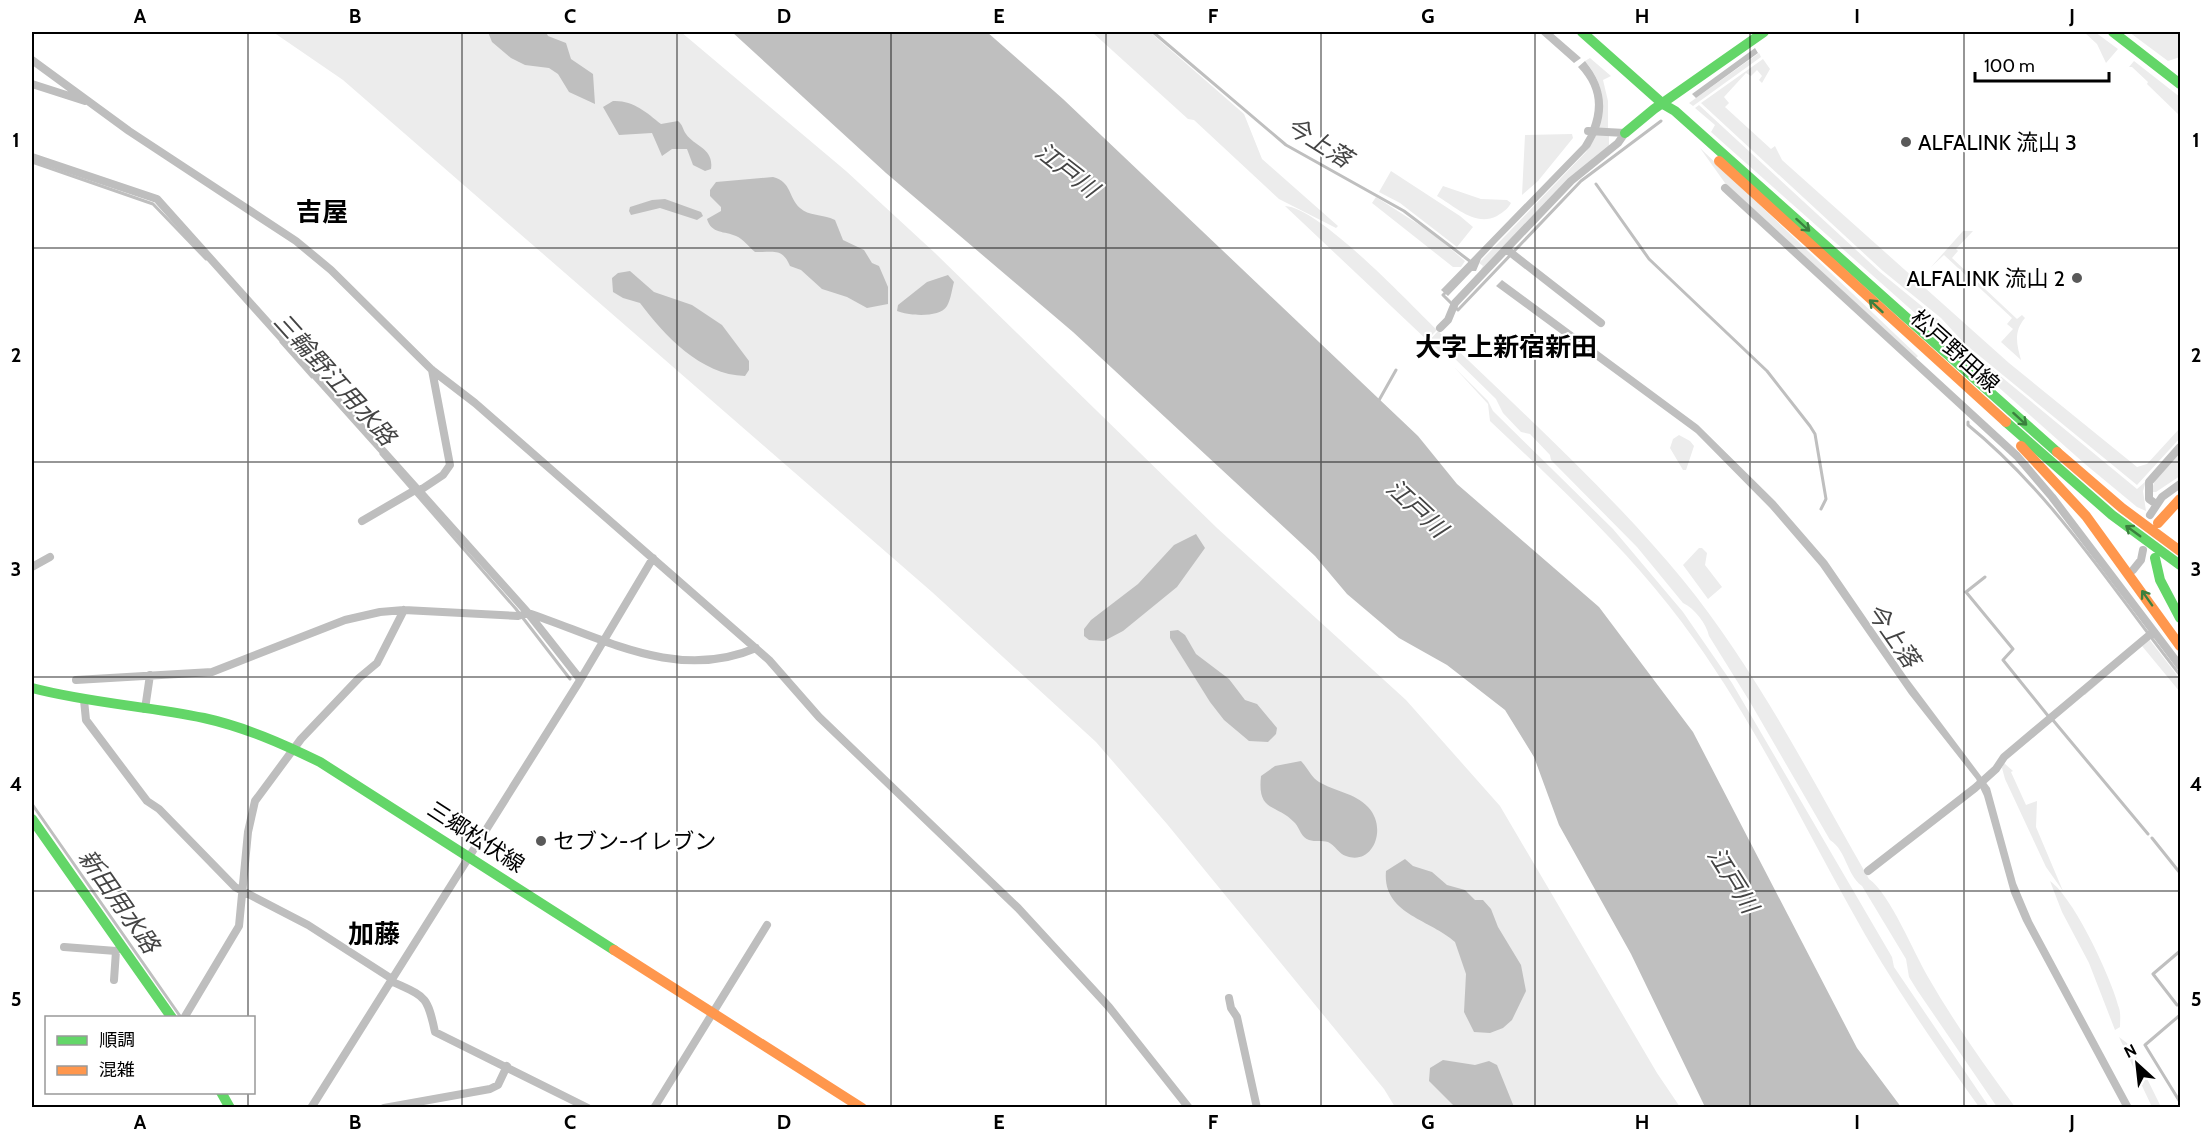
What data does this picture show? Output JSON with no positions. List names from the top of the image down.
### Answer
{
  "streets": {
    "main road": ["松戸野田線", "三郷松伏線"]
  },
  "districts": ["吉屋", "大字上新宿新田", "加藤"],
  "water": [
    "今上落",
    "江戸川",
    "三輪野江用水路",
    "新田用水路"
  ],
  "places": ["ALFALINK 流山 3", "ALFALINK 流山 2", "セブン-イレブン"],
  "legend": ["順調", "混雑"],
  "scale_bar": "100 m",
  "north": "top left",
  "grid": {
    "columns": [
      "A",
      "B",
      "C",
      "D",
      "E",
      "F",
      "G",
      "H",
      "I",
      "J"
    ],
    "rows": [
      "1",
      "2",
      "3",
      "4",
      "5"
    ]
  }
}
